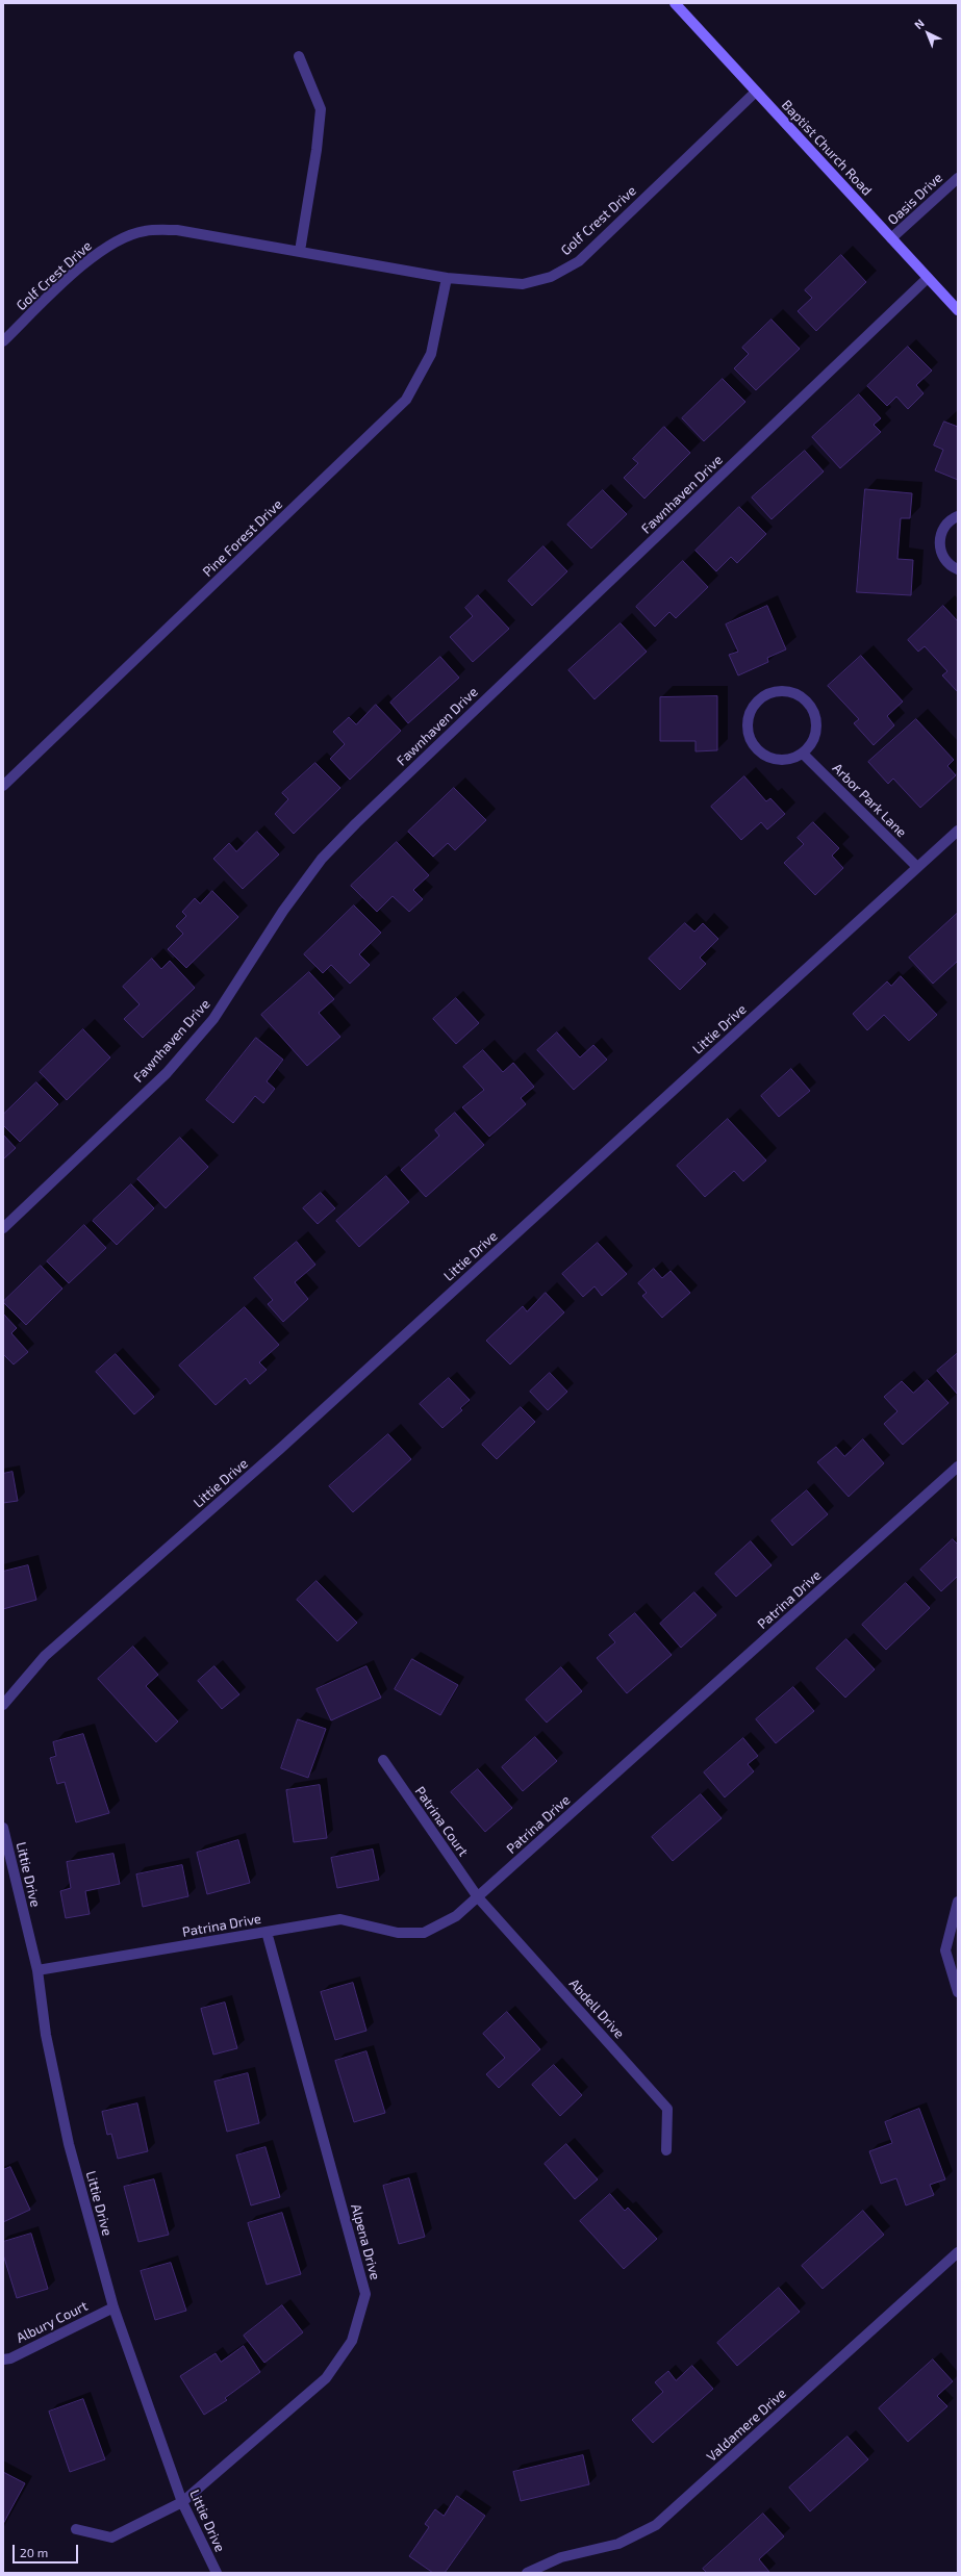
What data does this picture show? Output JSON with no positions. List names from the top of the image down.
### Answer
{
  "streets": {
    "street": [
      "Baptist Church Road",
      "Oasis Drive",
      "Golf Crest Drive",
      "Fawnhaven Drive",
      "Pine Forest Drive",
      "Arbor Park Lane",
      "Littie Drive",
      "Patrina Drive",
      "Patrina Court",
      "Abdell Drive",
      "Alpena Drive",
      "Albury Court",
      "Valdamere Drive"
    ]
  },
  "crossings": [
    ["Baptist Church Road", "Oasis Drive"],
    ["Baptist Church Road", "Golf Crest Drive"],
    ["Baptist Church Road", "Fawnhaven Drive"],
    ["Golf Crest Drive", "Pine Forest Drive"],
    ["Arbor Park Lane", "Littie Drive"],
    ["Littie Drive", "Patrina Drive"],
    ["Littie Drive", "Alpena Drive"],
    ["Littie Drive", "Albury Court"],
    ["Patrina Drive", "Patrina Court"],
    ["Patrina Drive", "Abdell Drive"],
    ["Patrina Drive", "Alpena Drive"],
    ["Patrina Court", "Abdell Drive"]
  ],
  "scale_bar": "20 m",
  "north": "top left"
}
